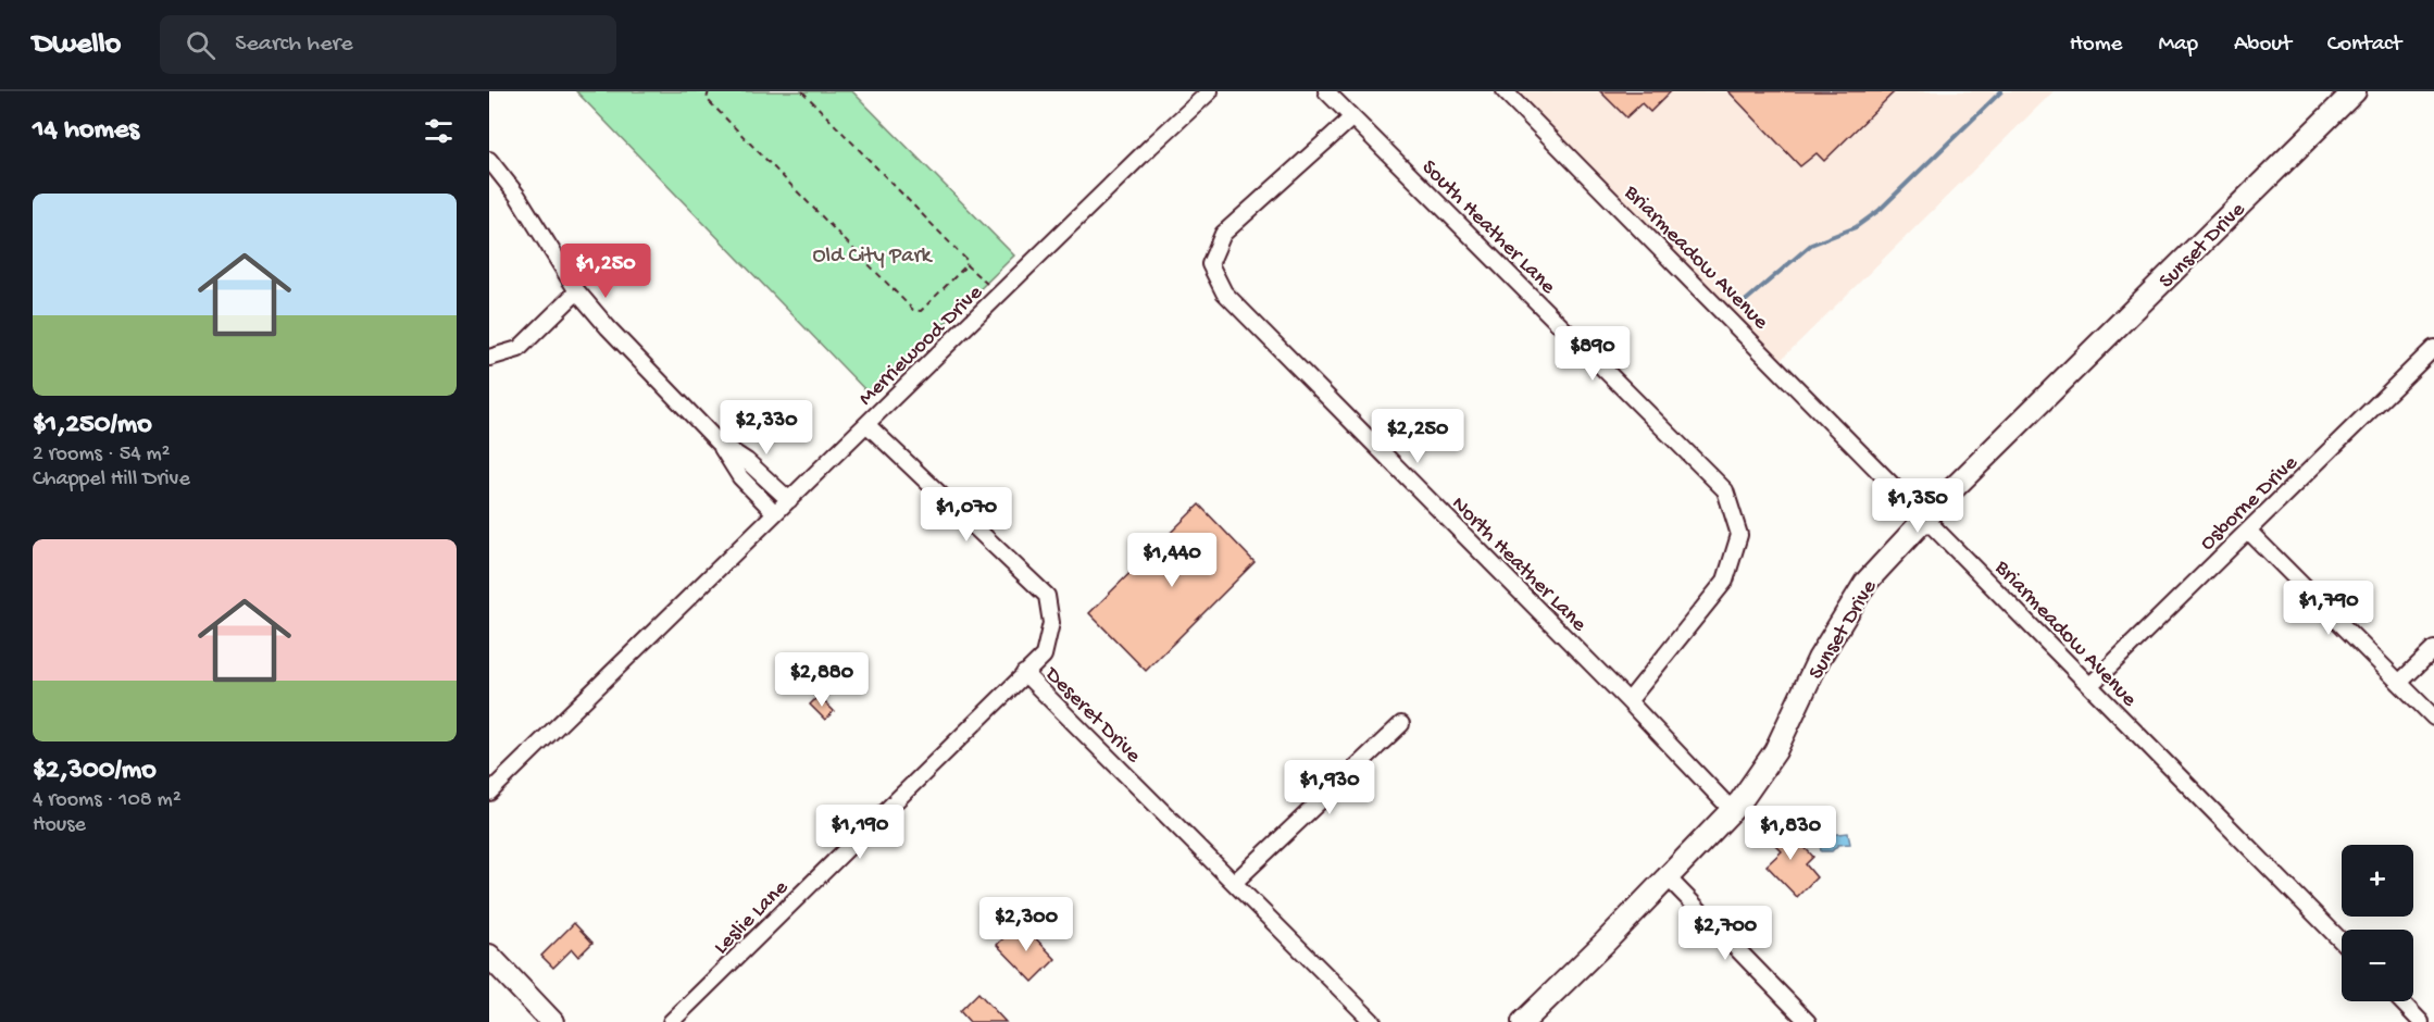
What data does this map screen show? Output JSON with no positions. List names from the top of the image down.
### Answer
{
  "streets": {
    "street": [
      "South Heather Lane",
      "Sunset Drive",
      "Briarmeadow Avenue",
      "Merriewood Drive",
      "Osborne Drive",
      "North Heather Lane",
      "Deseret Drive",
      "Leslie Lane"
    ]
  },
  "crossings": [
    ["South Heather Lane", "North Heather Lane"],
    ["Sunset Drive", "Briarmeadow Avenue"],
    ["Sunset Drive", "North Heather Lane"],
    ["Briarmeadow Avenue", "Osborne Drive"],
    ["Merriewood Drive", "Deseret Drive"],
    ["Deseret Drive", "Leslie Lane"]
  ],
  "parks": ["Old City Park"],
  "page": {
    "header": "Dwello",
    "search": "Search here",
    "nav": [
      "Home",
      "Map",
      "About",
      "Contact"
    ],
    "heading": "14 homes",
    "list": [
      {
        "name": "$1,250/mo",
        "note": "2 rooms · 54 m² · Chappel Hill Drive"
      },
      {
        "name": "$2,300/mo",
        "note": "4 rooms · 108 m² · House"
      }
    ],
    "price": [
      "$1,250",
      "$890",
      "$2,330",
      "$2,250",
      "$1,350",
      "$1,070",
      "$1,440",
      "$1,790",
      "$2,880",
      "$1,930",
      "$1,190",
      "$1,830",
      "$2,300",
      "$2,700"
    ],
    "map_buttons": ["+", "−"]
  }
}
